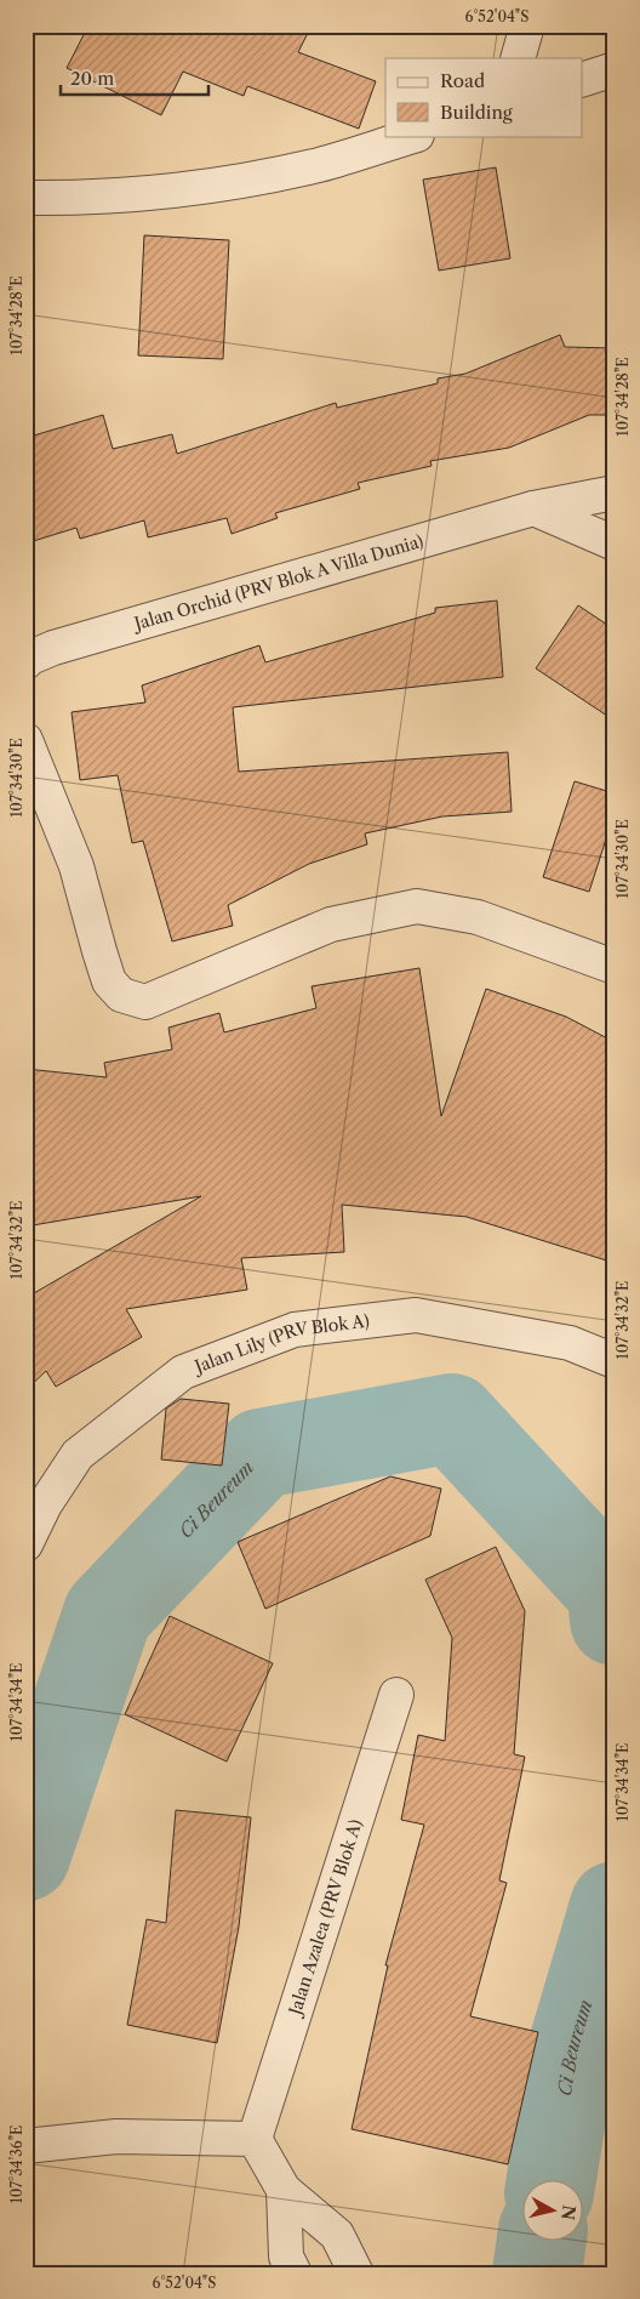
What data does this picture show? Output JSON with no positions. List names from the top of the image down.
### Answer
{
  "streets": {
    "street": ["Jalan Orchid (PRV Blok A Villa Dunia)", "Jalan Lily (PRV Blok A)", "Jalan Azalea (PRV Blok A)"]
  },
  "water": ["Ci Beureum"],
  "legend": ["Road", "Building"],
  "scale_bar": "20 m",
  "north": "right",
  "coordinates": [
    "6°52'04\"S",
    "107°34'28\"E",
    "107°34'30\"E",
    "107°34'32\"E",
    "107°34'34\"E",
    "107°34'36\"E"
  ]
}
